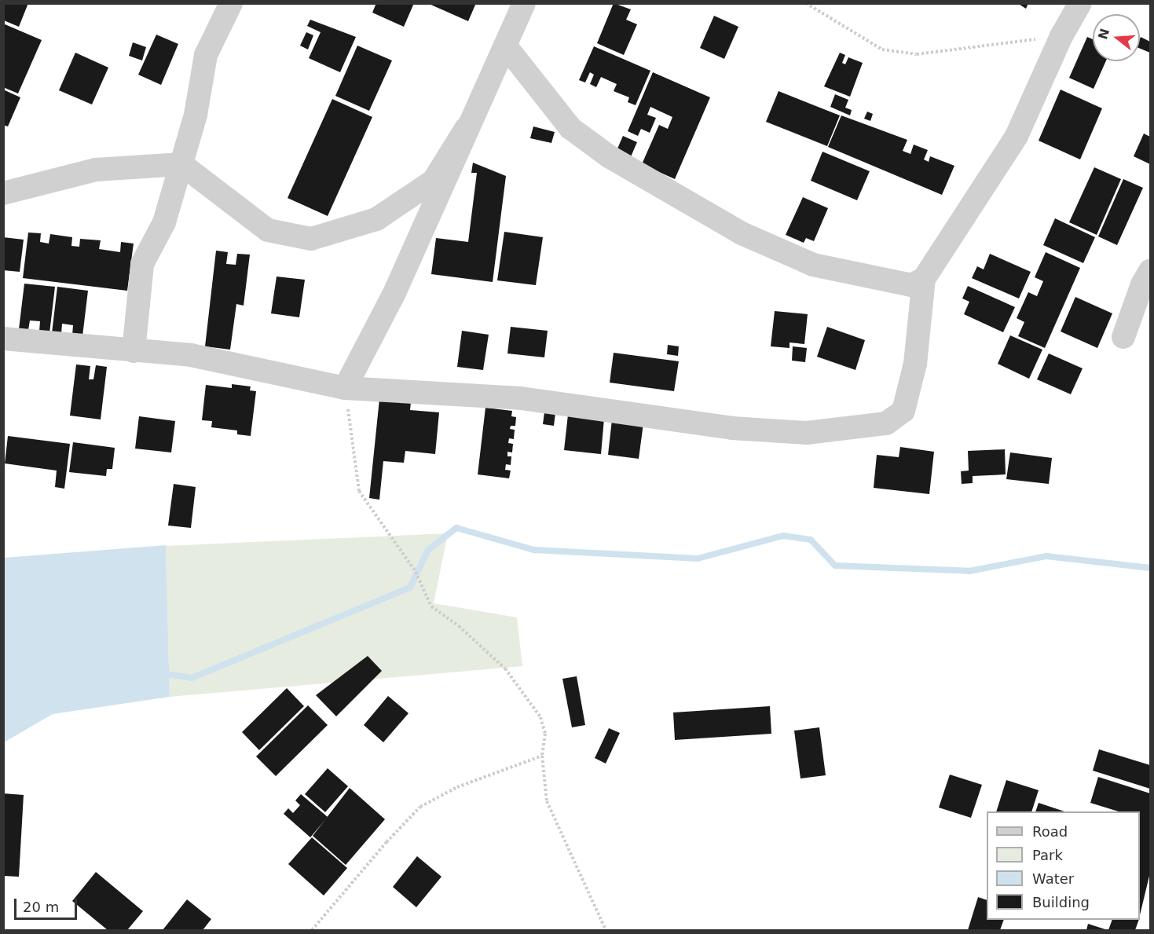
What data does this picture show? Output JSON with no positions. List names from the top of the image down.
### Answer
{
  "legend": [
    "Road",
    "Park",
    "Water",
    "Building"
  ],
  "scale_bar": "20 m",
  "north": "left"
}
